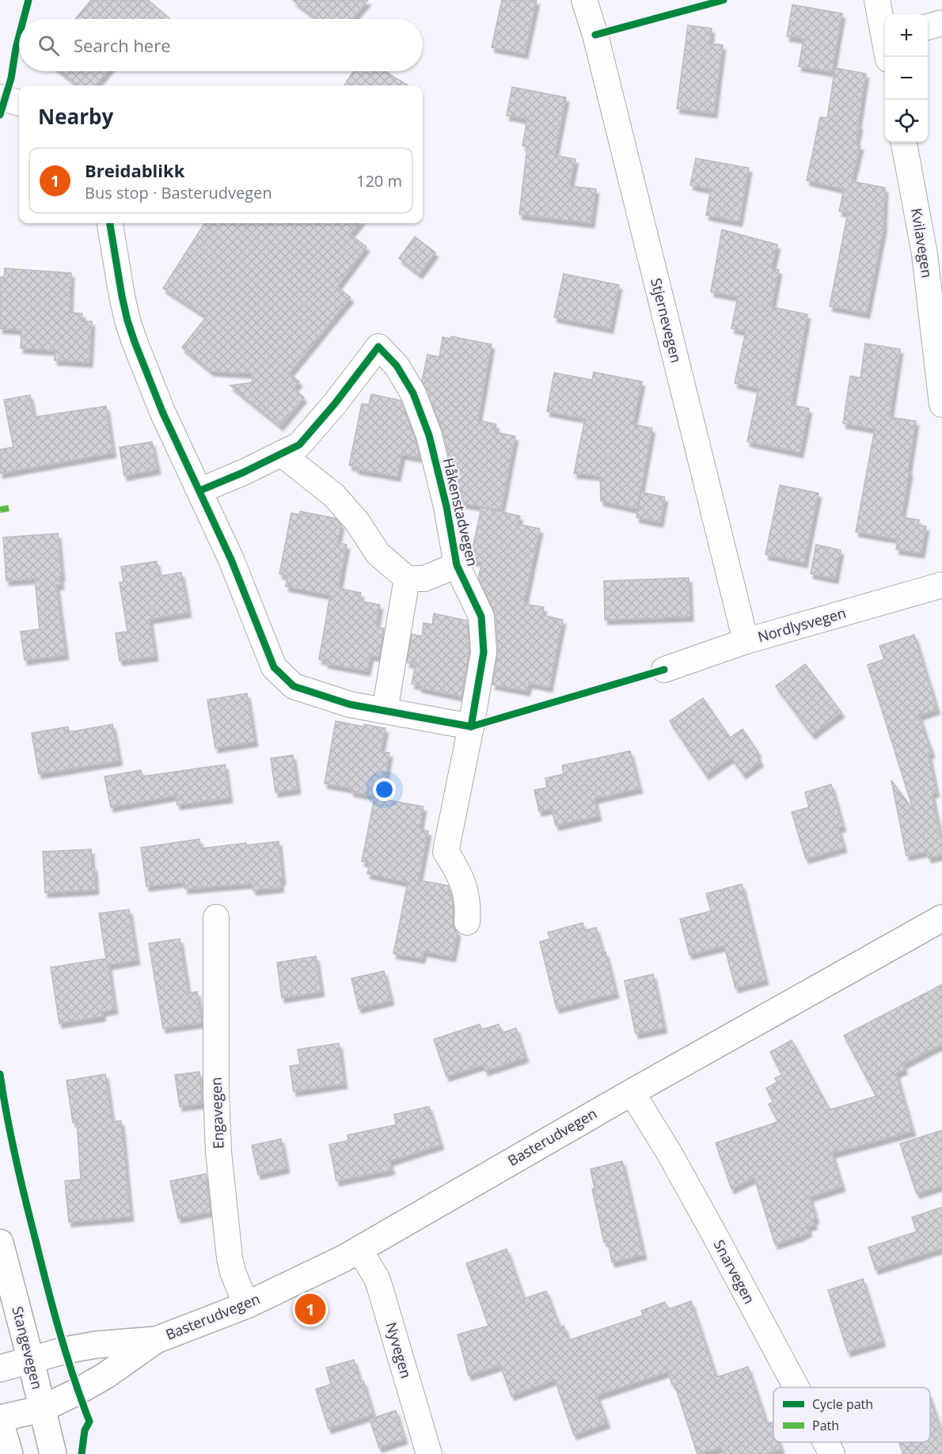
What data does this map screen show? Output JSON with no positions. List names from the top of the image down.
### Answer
{
  "streets": {
    "main road": ["Basterudvegen", "Stangevegen"],
    "street": [
      "Kvilavegen",
      "Stjernevegen",
      "Håkenstadvegen",
      "Nordlysvegen",
      "Engavegen",
      "Snarvegen",
      "Nyvegen"
    ]
  },
  "crossings": [
    ["Stjernevegen", "Nordlysvegen"],
    ["Engavegen", "Basterudvegen"],
    ["Basterudvegen", "Snarvegen"],
    ["Basterudvegen", "Stangevegen"],
    ["Basterudvegen", "Nyvegen"]
  ],
  "legend": ["Cycle path", "Path"],
  "page": {
    "map_buttons": ["+", "−"],
    "search": "Search here",
    "heading": "Nearby",
    "list": [
      {
        "mark": "1",
        "name": "Breidablikk",
        "note": "Bus stop · Basterudvegen",
        "value": "120 m"
      }
    ],
    "pins": "1"
  }
}
